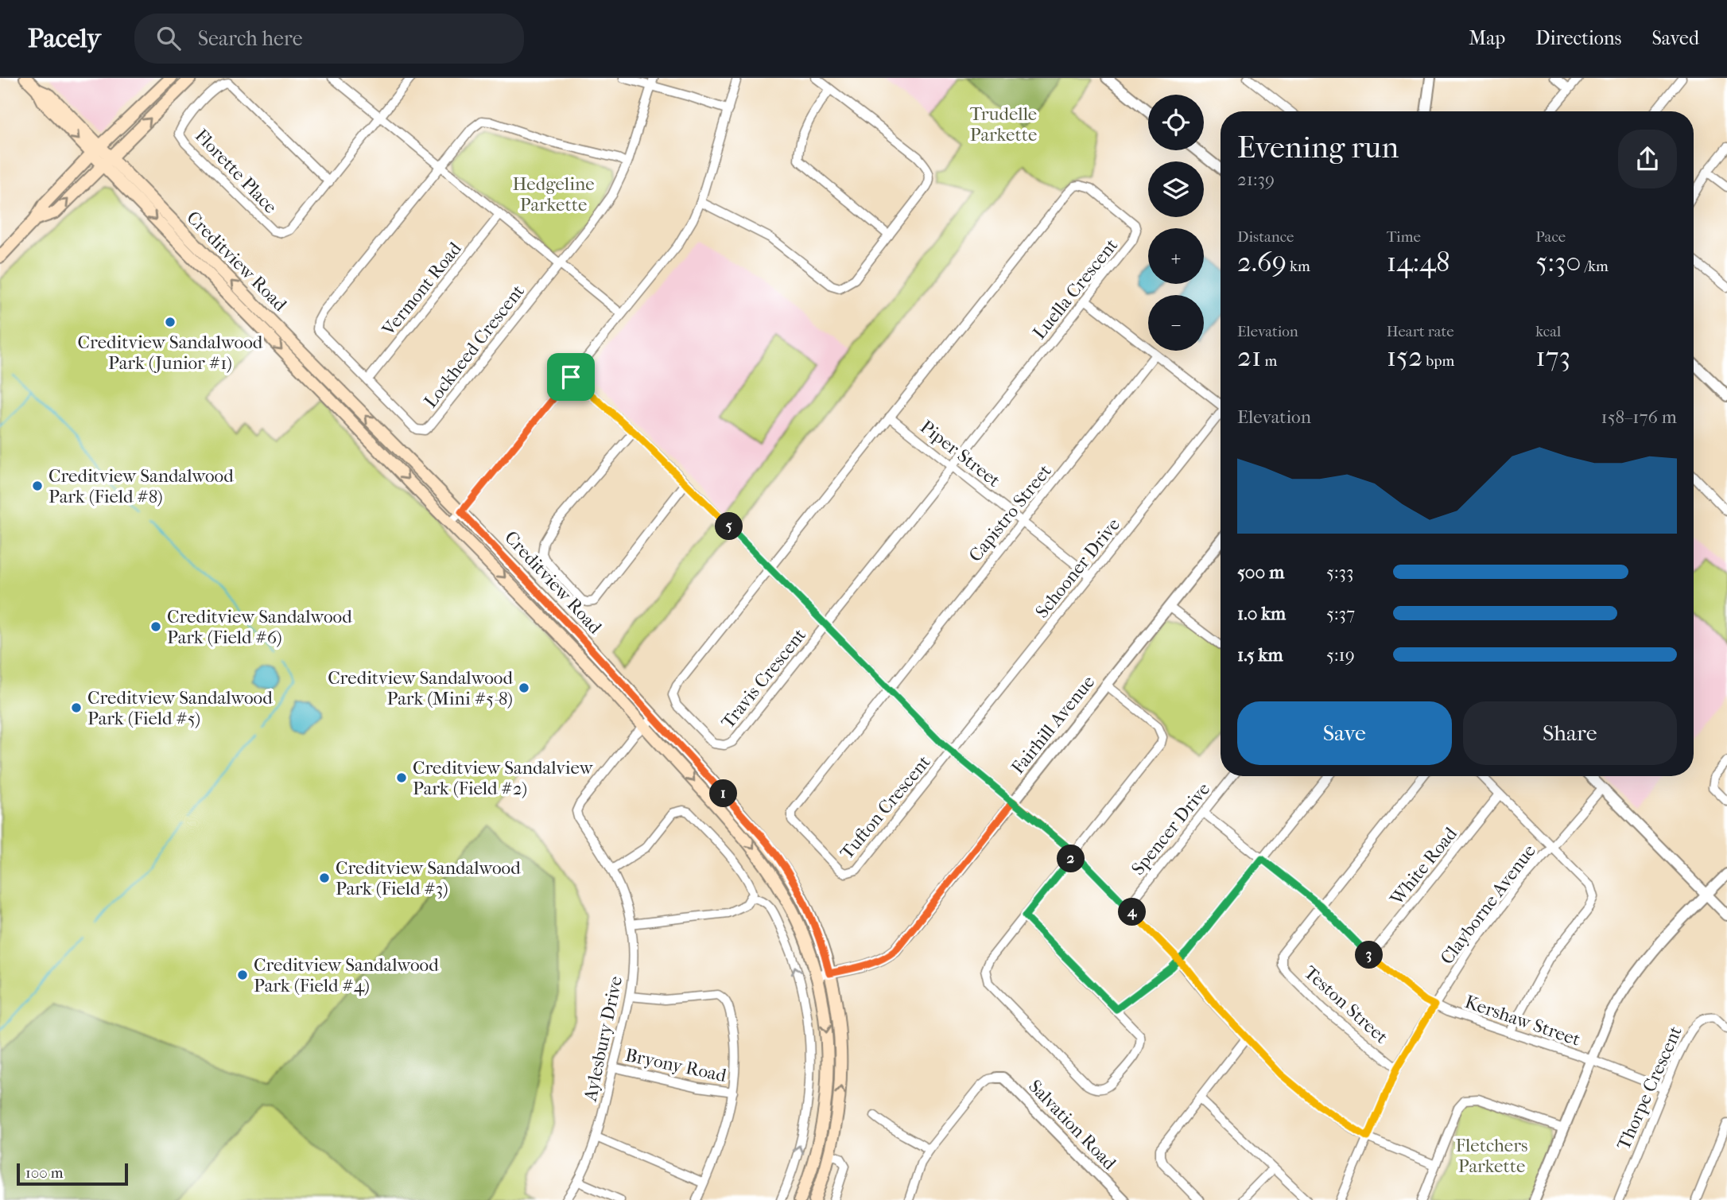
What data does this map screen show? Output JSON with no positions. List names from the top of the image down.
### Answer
{
  "streets": {
    "main road": ["Creditview Road"],
    "street": [
      "Florette Place",
      "Vermont Road",
      "Luella Crescent",
      "Lockheed Crescent",
      "Piper Street",
      "Capistro Street",
      "Schooner Drive",
      "Travis Crescent",
      "Fairhill Avenue",
      "Tufton Crescent",
      "Spencer Drive",
      "White Road",
      "Clayborne Avenue",
      "Teston Street",
      "Kershaw Street",
      "Aylesbury Drive",
      "Bryony Road",
      "Thorpe Crescent",
      "Salvation Road"
    ]
  },
  "crossings": [
    ["Creditview Road", "Fairhill Avenue"],
    ["Creditview Road", "Aylesbury Drive"],
    ["Vermont Road", "Lockheed Crescent"],
    ["Luella Crescent", "Piper Street"],
    ["Luella Crescent", "Travis Crescent"],
    ["Piper Street", "Capistro Street"],
    ["Piper Street", "Schooner Drive"],
    ["Capistro Street", "Tufton Crescent"],
    ["Schooner Drive", "Tufton Crescent"],
    ["Spencer Drive", "Kershaw Street"],
    ["White Road", "Kershaw Street"],
    ["Clayborne Avenue", "Teston Street"],
    ["Clayborne Avenue", "Kershaw Street"],
    ["Teston Street", "Kershaw Street"],
    ["Kershaw Street", "Thorpe Crescent"],
    ["Aylesbury Drive", "Bryony Road"]
  ],
  "parks": ["Trudelle Parkette", "Hedgeline Parkette", "Fletchers Parkette"],
  "places": [
    "Creditview Sandalwood Park (Junior #1)",
    "Creditview Sandalwood Park (Field #8)",
    "Creditview Sandalwood Park (Field #6)",
    "Creditview Sandalwood Park (Mini #5-8)",
    "Creditview Sandalwood Park (Field #5)",
    "Creditview Sandalview Park (Field #2)",
    "Creditview Sandalwood Park (Field #3)",
    "Creditview Sandalwood Park (Field #4)"
  ],
  "scale_bar": "100 m",
  "page": {
    "header": "Pacely",
    "search": "Search here",
    "nav": ["Map", "Directions", "Saved"],
    "map_buttons": ["+", "−"],
    "heading": ["Evening run", "21:39"],
    "stats": [
      ["Distance", "2.69 km"],
      ["Time", "14:48"],
      ["Pace", "5:30 /km"],
      ["Elevation", "21 m"],
      ["Heart rate", "152 bpm"],
      ["kcal", "173"]
    ],
    "chart": ["Elevation", "158–176 m"],
    "pins": [
      "5",
      "1",
      "2",
      "4",
      "3"
    ],
    "list": [
      {
        "name": "500 m",
        "note": "5:33"
      },
      {
        "name": "1.0 km",
        "note": "5:37"
      },
      {
        "name": "1.5 km",
        "note": "5:19"
      }
    ],
    "buttons": ["Save", "Share"],
    "scale": "100 m"
  }
}
